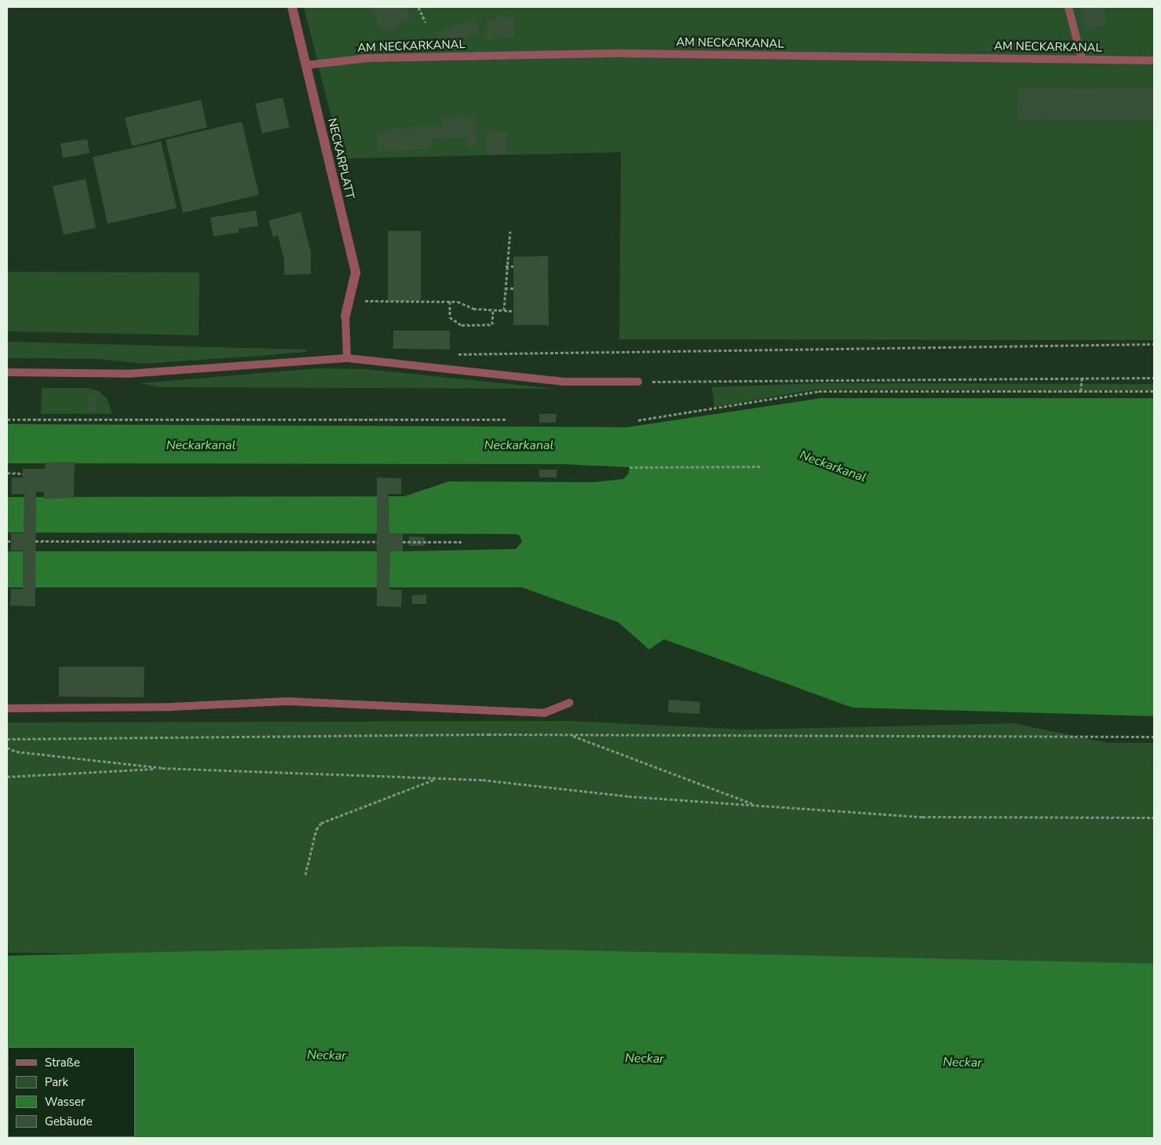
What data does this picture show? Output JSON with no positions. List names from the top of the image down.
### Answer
{
  "streets": {
    "street": ["NECKARPLATT"],
    "lane": ["AM NECKARKANAL"]
  },
  "crossings": [
    ["AM NECKARKANAL", "NECKARPLATT"]
  ],
  "water": ["Neckarkanal", "Neckar"],
  "legend": [
    "Straße",
    "Park",
    "Wasser",
    "Gebäude"
  ]
}
